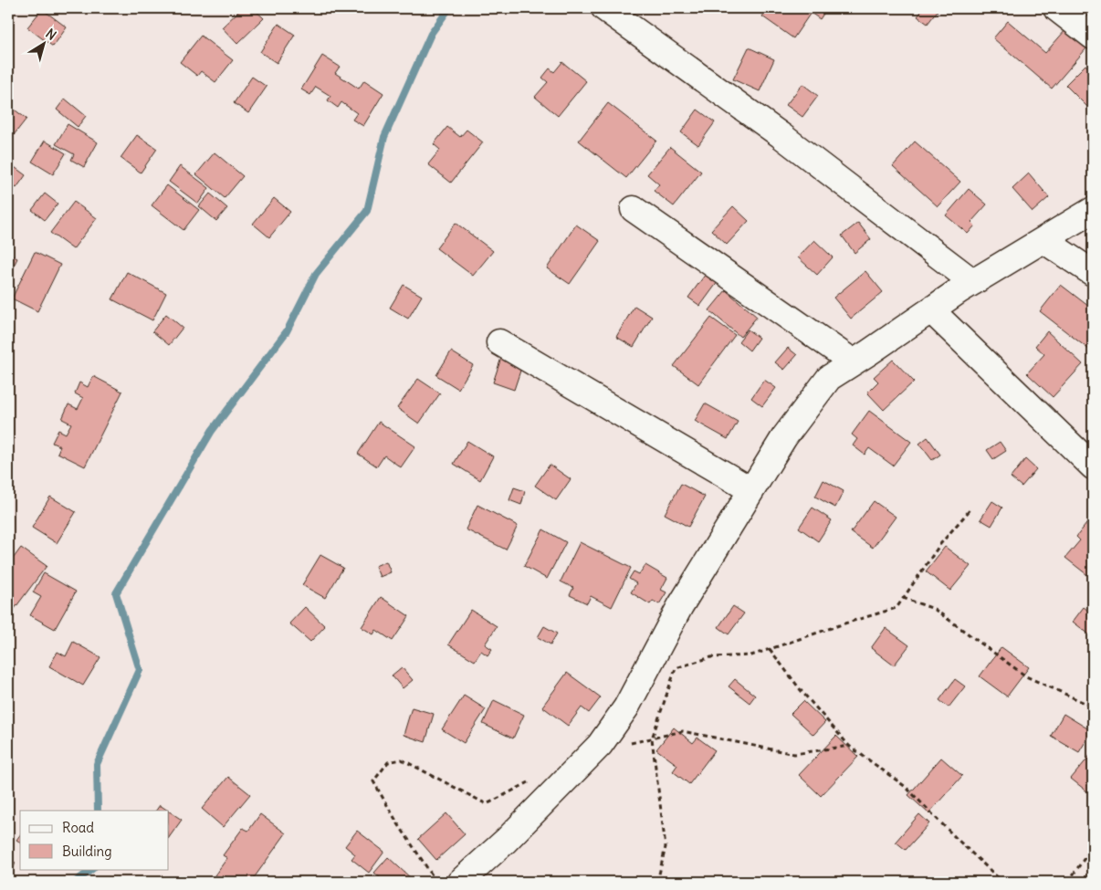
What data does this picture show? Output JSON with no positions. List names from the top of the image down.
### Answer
{
  "legend": ["Road", "Building"],
  "north": "top right"
}
